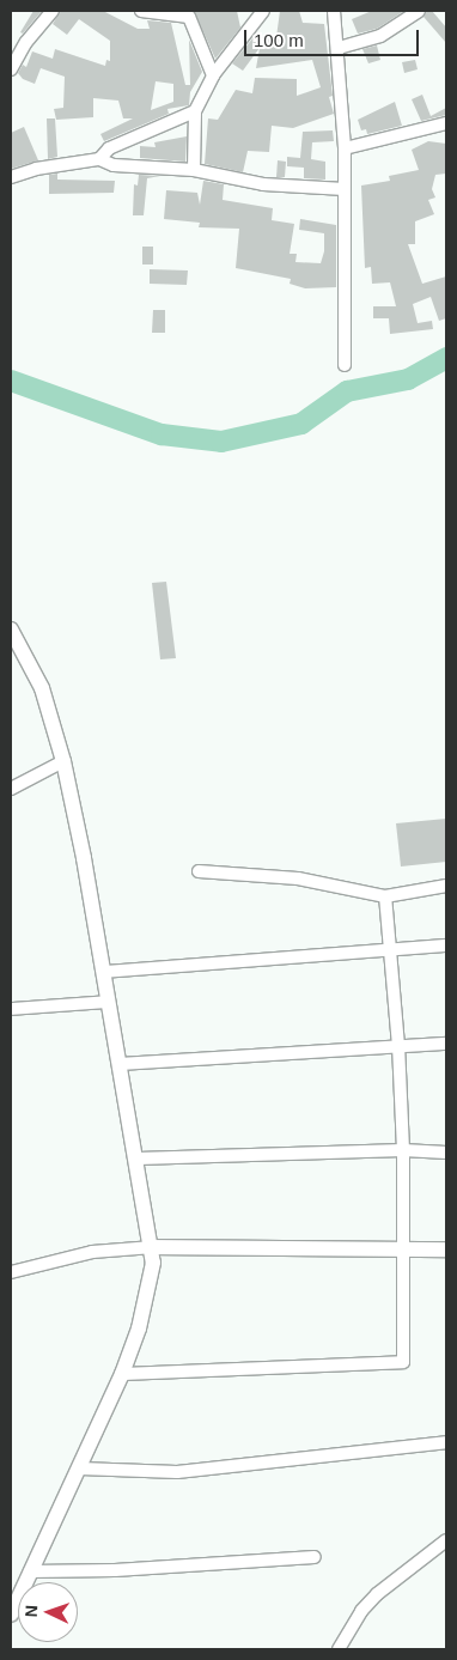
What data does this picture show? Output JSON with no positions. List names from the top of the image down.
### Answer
{
  "scale_bar": "100 m",
  "north": "left"
}
